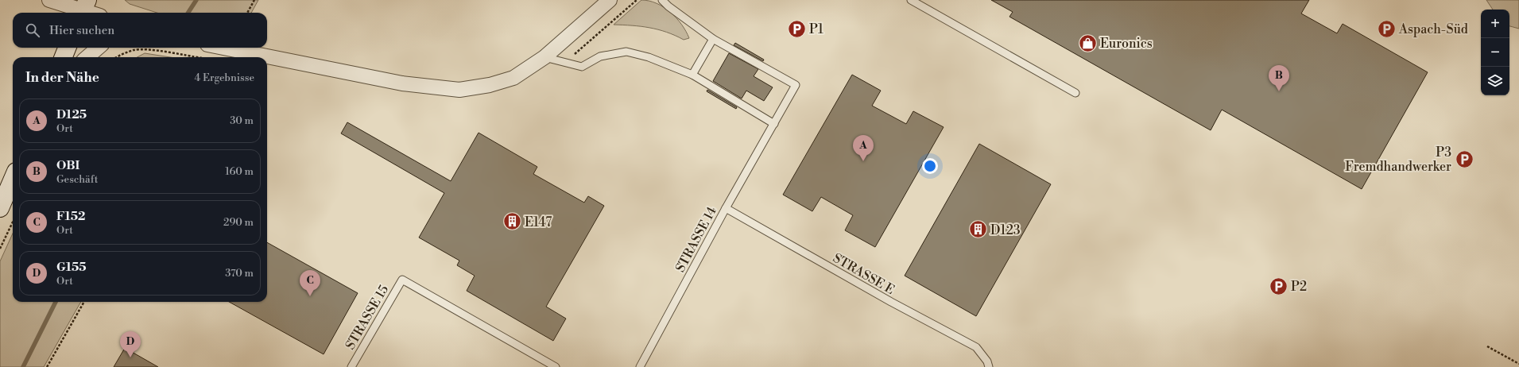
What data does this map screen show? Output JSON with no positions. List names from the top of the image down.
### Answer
{
  "streets": {
    "lane": ["STRASSE 14", "STRASSE E", "STRASSE 15"]
  },
  "crossings": [
    ["STRASSE 14", "STRASSE E"]
  ],
  "places": {
    "parking": [
      "P1",
      "Aspach-Süd",
      "P3 Fremdhandwerker",
      "P2"
    ],
    "shop": ["Euronics"],
    "building": ["E147", "D123"]
  },
  "page": {
    "map_buttons": ["+", "−"],
    "search": "Hier suchen",
    "heading": ["In der Nähe", "4 Ergebnisse"],
    "pins": [
      "B",
      "A",
      "C",
      "D"
    ],
    "list": [
      {
        "mark": "A",
        "name": "D125",
        "note": "Ort",
        "value": "30 m"
      },
      {
        "mark": "B",
        "name": "OBI",
        "note": "Geschäft",
        "value": "160 m"
      },
      {
        "mark": "C",
        "name": "F152",
        "note": "Ort",
        "value": "290 m"
      },
      {
        "mark": "D",
        "name": "G155",
        "note": "Ort",
        "value": "370 m"
      }
    ]
  }
}
